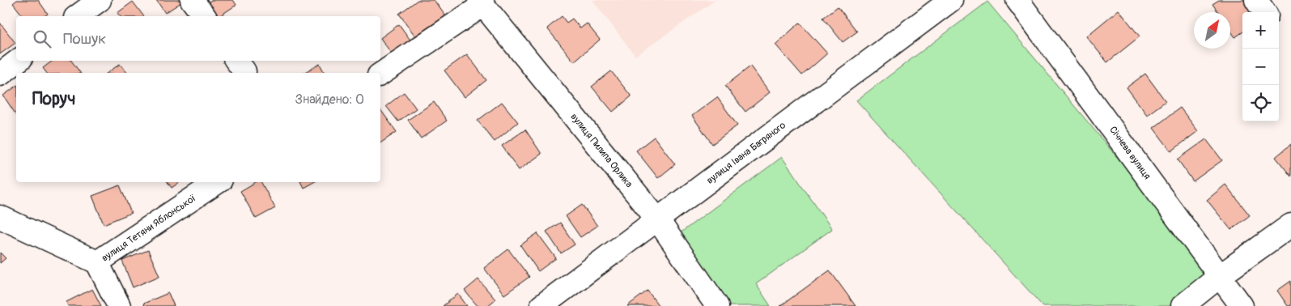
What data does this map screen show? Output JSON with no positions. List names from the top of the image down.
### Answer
{
  "streets": {
    "street": [
      "вулиця Пилипа Орлика",
      "вулиця Івана Багряного",
      "Січнева вулиця",
      "вулиця Тетяни Яблонської"
    ]
  },
  "crossings": [
    ["вулиця Пилипа Орлика", "вулиця Івана Багряного"]
  ],
  "north": "top right",
  "page": {
    "map_buttons": ["+", "−"],
    "search": "Пошук",
    "heading": ["Поруч", "Знайдено: 0"]
  }
}
